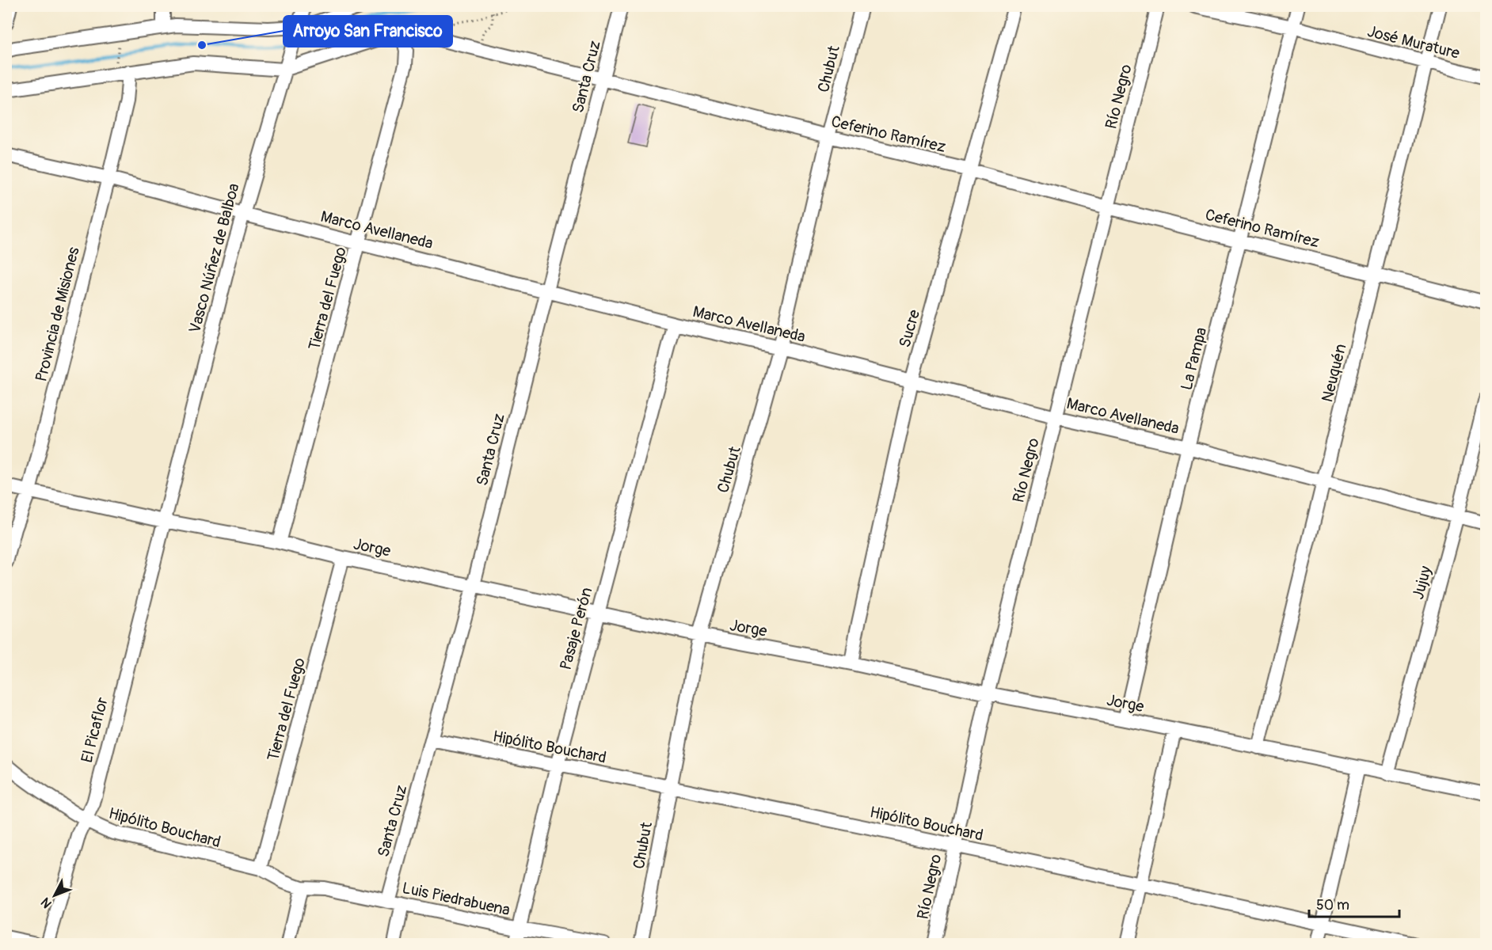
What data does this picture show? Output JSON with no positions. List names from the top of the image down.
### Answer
{
  "streets": {
    "street": [
      "José Murature",
      "Chubut",
      "Santa Cruz",
      "Río Negro",
      "Ceferino Ramírez",
      "Marco Avellaneda",
      "Vasco Núñez de Balboa",
      "Tierra del Fuego",
      "Provincia de Misiones",
      "Sucre",
      "La Pampa",
      "Neuquén",
      "Jorge",
      "Jujuy",
      "Pasaje Perón",
      "El Picaflor",
      "Hipólito Bouchard",
      "Luis Piedrabuena"
    ]
  },
  "crossings": [
    ["José Murature", "La Pampa"],
    ["José Murature", "Neuquén"],
    ["Chubut", "Ceferino Ramírez"],
    ["Chubut", "Marco Avellaneda"],
    ["Chubut", "Jorge"],
    ["Chubut", "Hipólito Bouchard"],
    ["Santa Cruz", "Ceferino Ramírez"],
    ["Santa Cruz", "Marco Avellaneda"],
    ["Santa Cruz", "Jorge"],
    ["Santa Cruz", "Hipólito Bouchard"],
    ["Santa Cruz", "Luis Piedrabuena"],
    ["Río Negro", "Ceferino Ramírez"],
    ["Río Negro", "Marco Avellaneda"],
    ["Río Negro", "Jorge"],
    ["Río Negro", "Hipólito Bouchard"],
    ["Ceferino Ramírez", "Vasco Núñez de Balboa"],
    ["Ceferino Ramírez", "Tierra del Fuego"],
    ["Ceferino Ramírez", "Sucre"],
    ["Ceferino Ramírez", "La Pampa"],
    ["Ceferino Ramírez", "Neuquén"],
    ["Marco Avellaneda", "Vasco Núñez de Balboa"],
    ["Marco Avellaneda", "Tierra del Fuego"],
    ["Marco Avellaneda", "Provincia de Misiones"],
    ["Marco Avellaneda", "Sucre"],
    ["Marco Avellaneda", "La Pampa"],
    ["Marco Avellaneda", "Neuquén"],
    ["Marco Avellaneda", "Jujuy"],
    ["Marco Avellaneda", "Pasaje Perón"],
    ["Vasco Núñez de Balboa", "Jorge"],
    ["Vasco Núñez de Balboa", "El Picaflor"],
    ["Tierra del Fuego", "Jorge"],
    ["Tierra del Fuego", "Hipólito Bouchard"],
    ["Provincia de Misiones", "Jorge"],
    ["Sucre", "Jorge"],
    ["La Pampa", "Jorge"],
    ["Neuquén", "Jorge"],
    ["Jorge", "Jujuy"],
    ["Jorge", "Pasaje Perón"],
    ["Jorge", "El Picaflor"],
    ["Pasaje Perón", "Hipólito Bouchard"],
    ["Pasaje Perón", "Luis Piedrabuena"],
    ["El Picaflor", "Hipólito Bouchard"],
    ["Hipólito Bouchard", "Luis Piedrabuena"]
  ],
  "places": ["Arroyo San Francisco"],
  "scale_bar": "50 m",
  "north": "bottom left"
}
